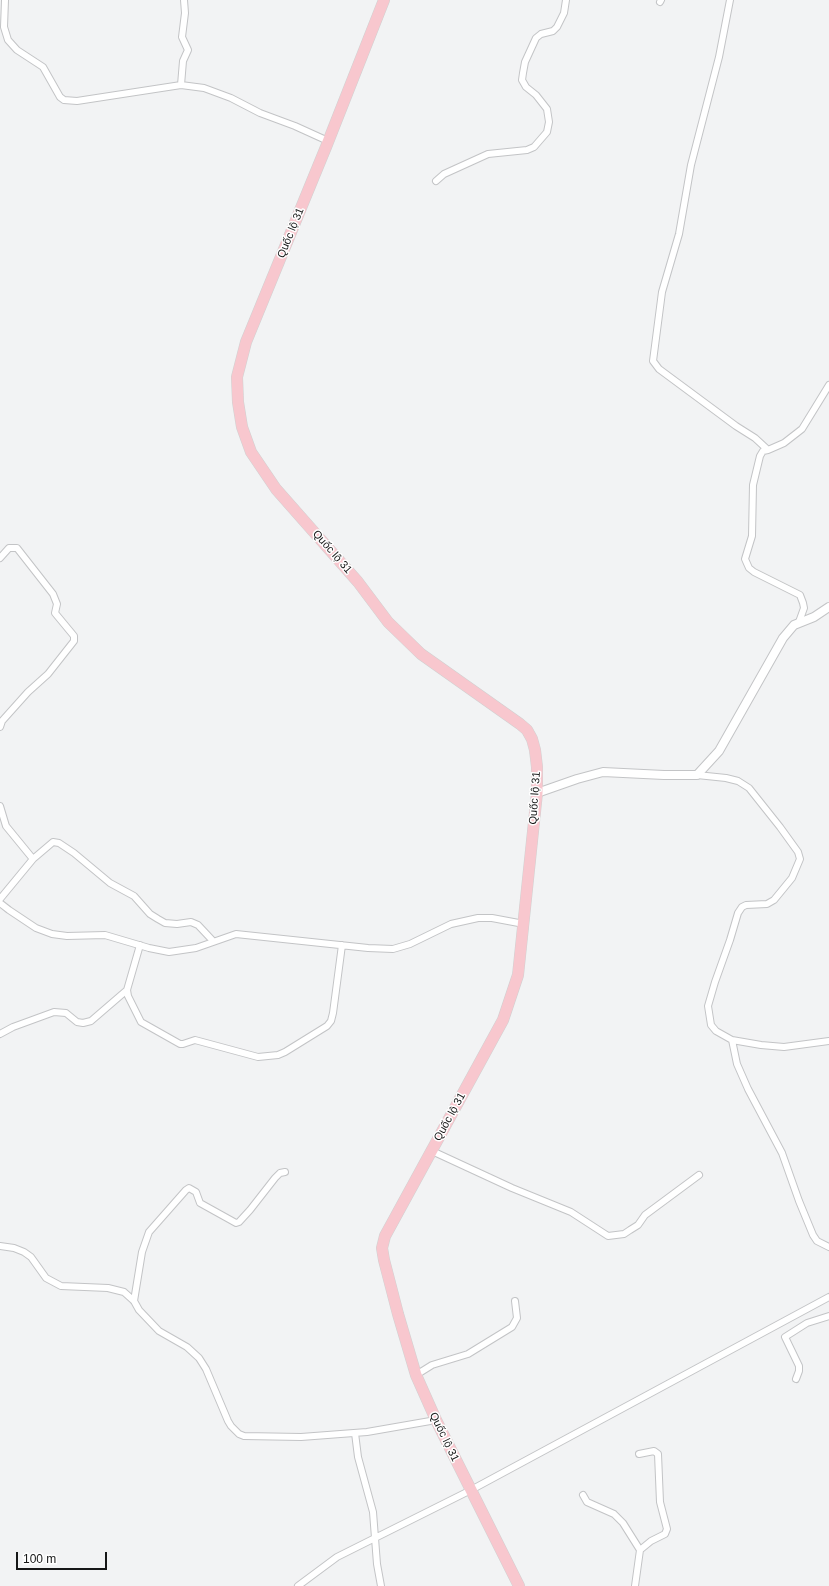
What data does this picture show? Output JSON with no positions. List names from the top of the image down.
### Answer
{
  "streets": {
    "highway": ["Quốc lộ 31"]
  },
  "scale_bar": "100 m"
}
